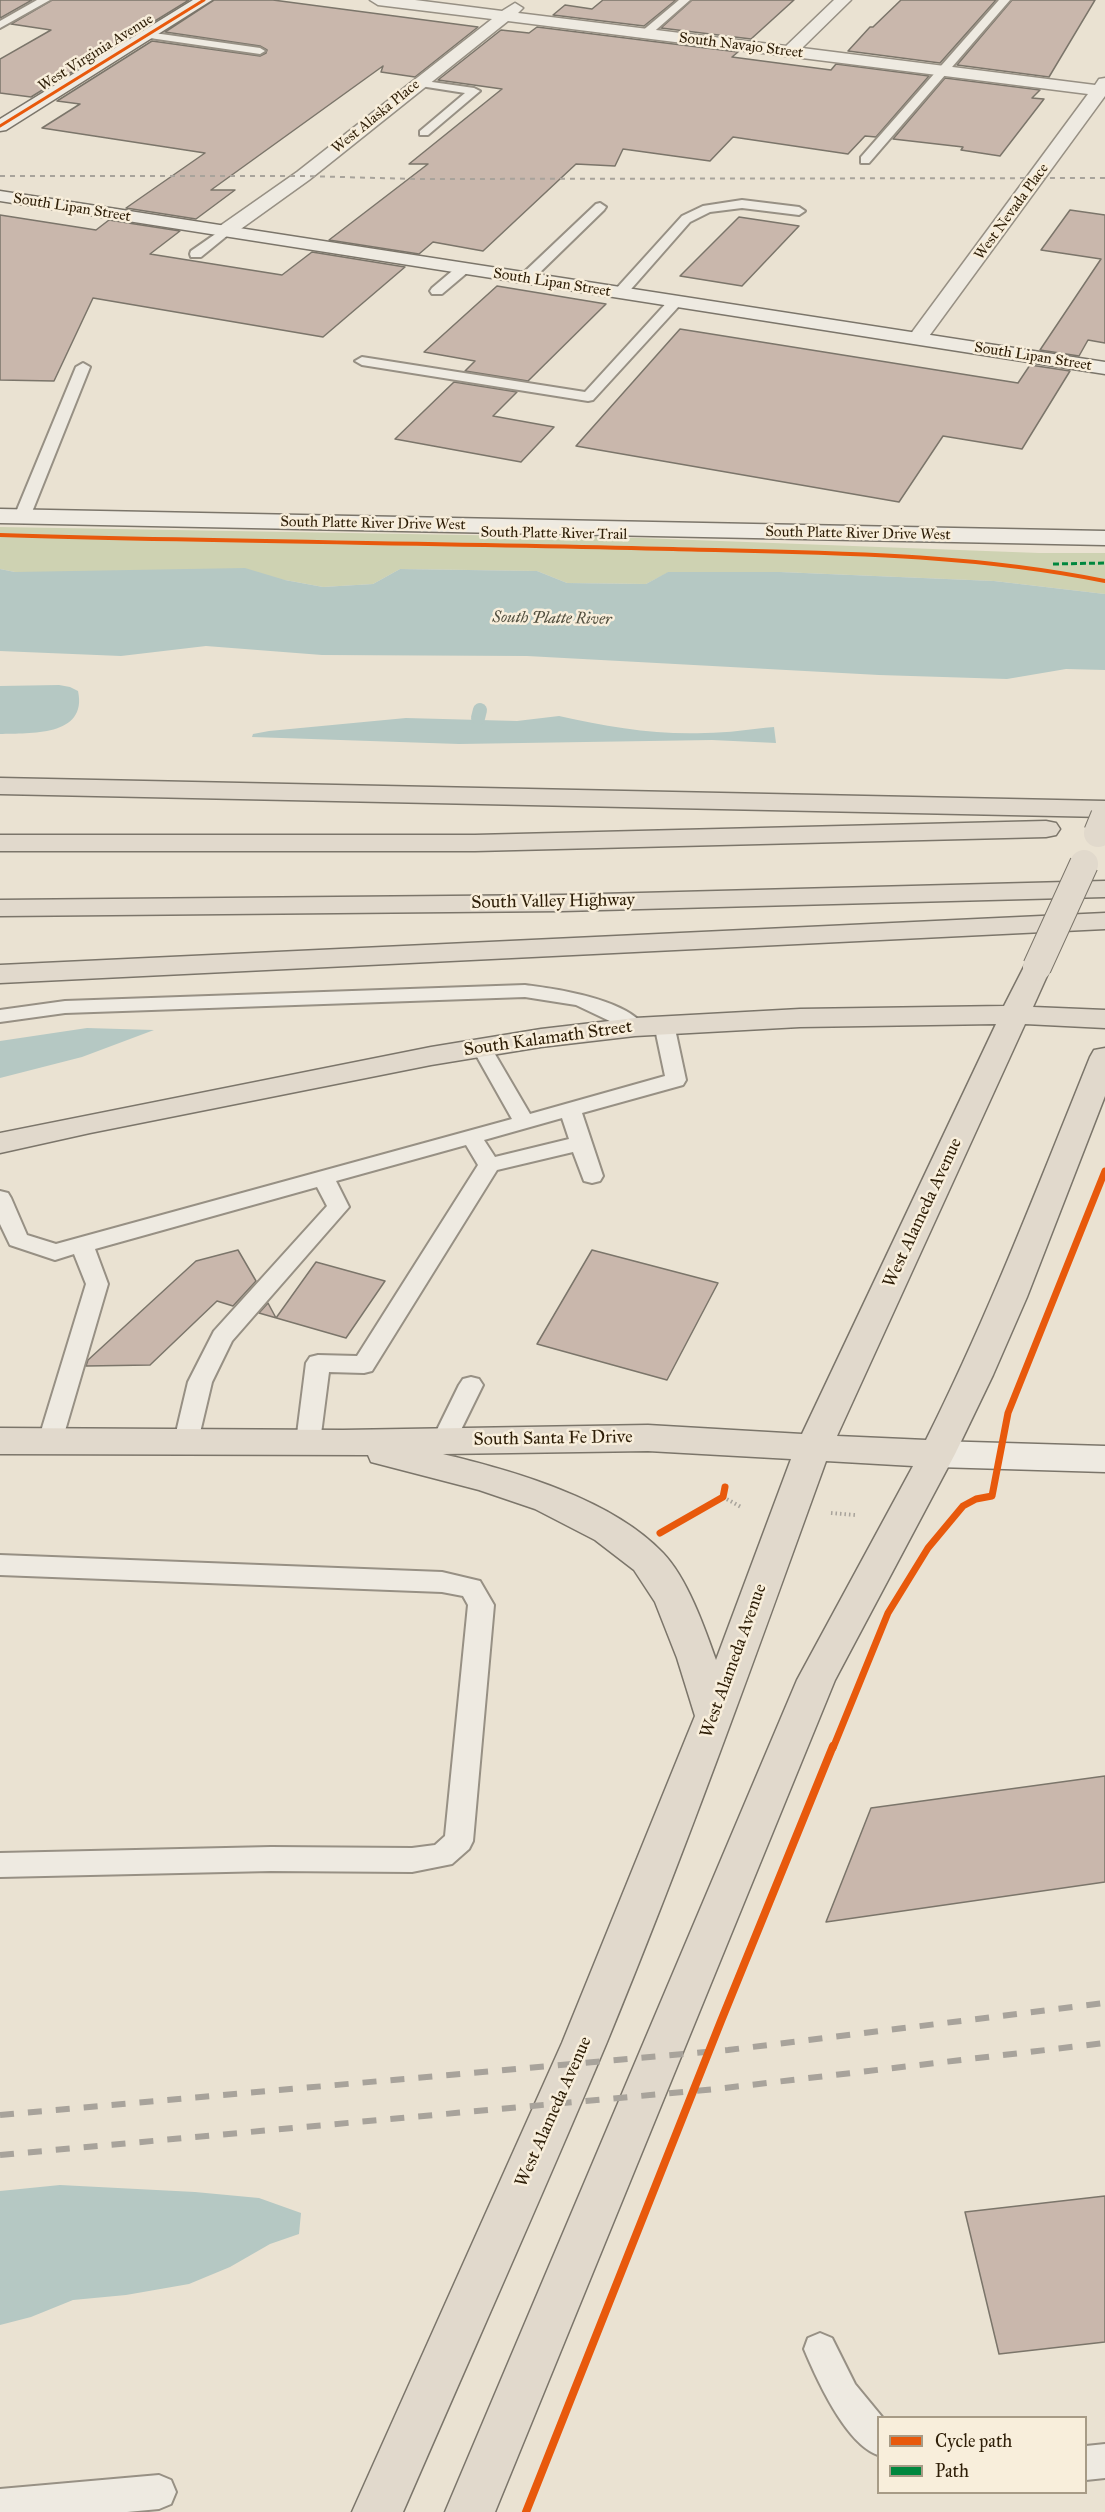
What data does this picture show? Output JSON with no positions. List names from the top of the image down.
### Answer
{
  "streets": {
    "main road": [
      "South Valley Highway",
      "South Kalamath Street",
      "West Alameda Avenue",
      "South Santa Fe Drive"
    ],
    "street": [
      "South Navajo Street",
      "West Virginia Avenue",
      "West Alaska Place",
      "South Lipan Street",
      "West Nevada Place",
      "South Platte River Drive West"
    ],
    "cycle path": ["South Platte River Trail"]
  },
  "crossings": [
    ["South Navajo Street", "West Alaska Place"],
    ["South Navajo Street", "West Nevada Place"],
    ["West Alaska Place", "South Lipan Street"],
    ["South Lipan Street", "West Nevada Place"],
    ["South Kalamath Street", "West Alameda Avenue"],
    ["West Alameda Avenue", "South Santa Fe Drive"]
  ],
  "water": ["South Platte River"],
  "legend": ["Cycle path", "Path"]
}
